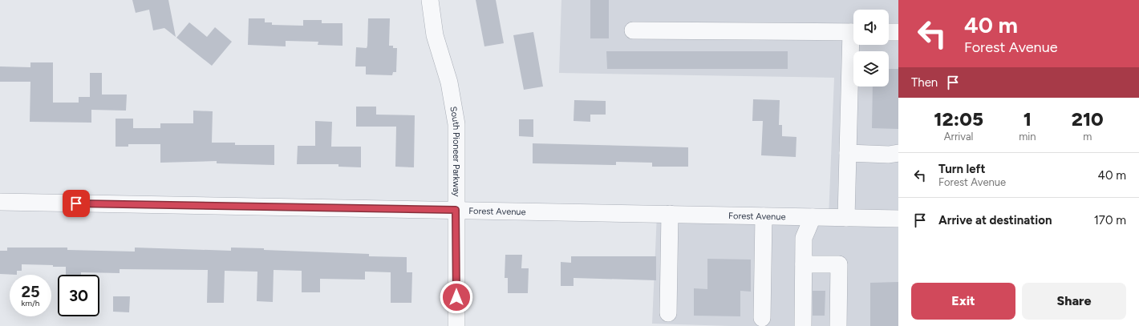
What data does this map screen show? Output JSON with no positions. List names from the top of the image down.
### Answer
{
  "streets": {
    "street": ["South Pioneer Parkway", "Forest Avenue"]
  },
  "crossings": [
    ["South Pioneer Parkway", "Forest Avenue"]
  ],
  "page": {
    "turn": ["40 m", "Forest Avenue"],
    "then": "Then",
    "eta": [
      "12:05",
      "Arrival",
      "1",
      "min",
      "210",
      "m"
    ],
    "list": [
      {
        "name": "Turn left",
        "note": "Forest Avenue",
        "value": "40 m"
      },
      {
        "name": "Arrive at destination",
        "value": "170 m"
      }
    ],
    "speed": "25 km/h",
    "limit": "30",
    "buttons": ["Exit", "Share"]
  }
}
